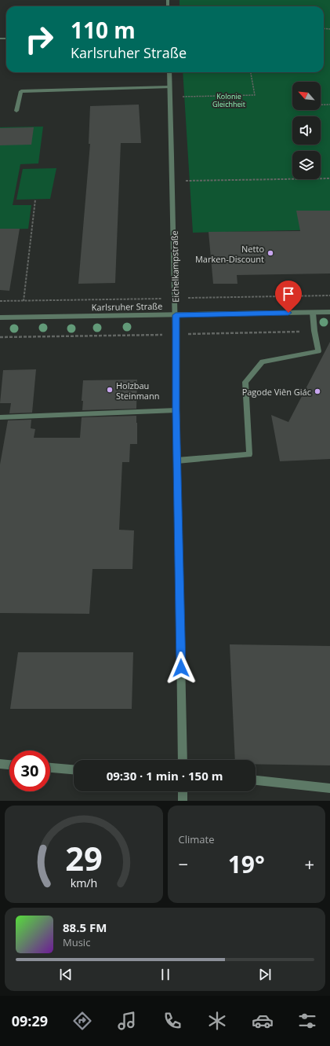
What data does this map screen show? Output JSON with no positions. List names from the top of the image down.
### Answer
{
  "streets": {
    "street": ["Eichelkampstraße", "Karlsruher Straße"]
  },
  "crossings": [
    ["Eichelkampstraße", "Karlsruher Straße"]
  ],
  "parks": ["Kolonie Gleichheit"],
  "places": ["Netto Marken-Discount", "Holzbau Steinmann", "Pagode Viên Giác"],
  "north": "top left",
  "page": {
    "turn": ["110 m", "Karlsruher Straße"],
    "limit": "30",
    "trip": "09:30 · 1 min · 150 m",
    "tile": "Climate",
    "heat": ["−", "19°", "+"],
    "song": ["88.5 FM", "Music"],
    "tabs": "09:29",
    "gauge": ["29", "km/h"]
  }
}
